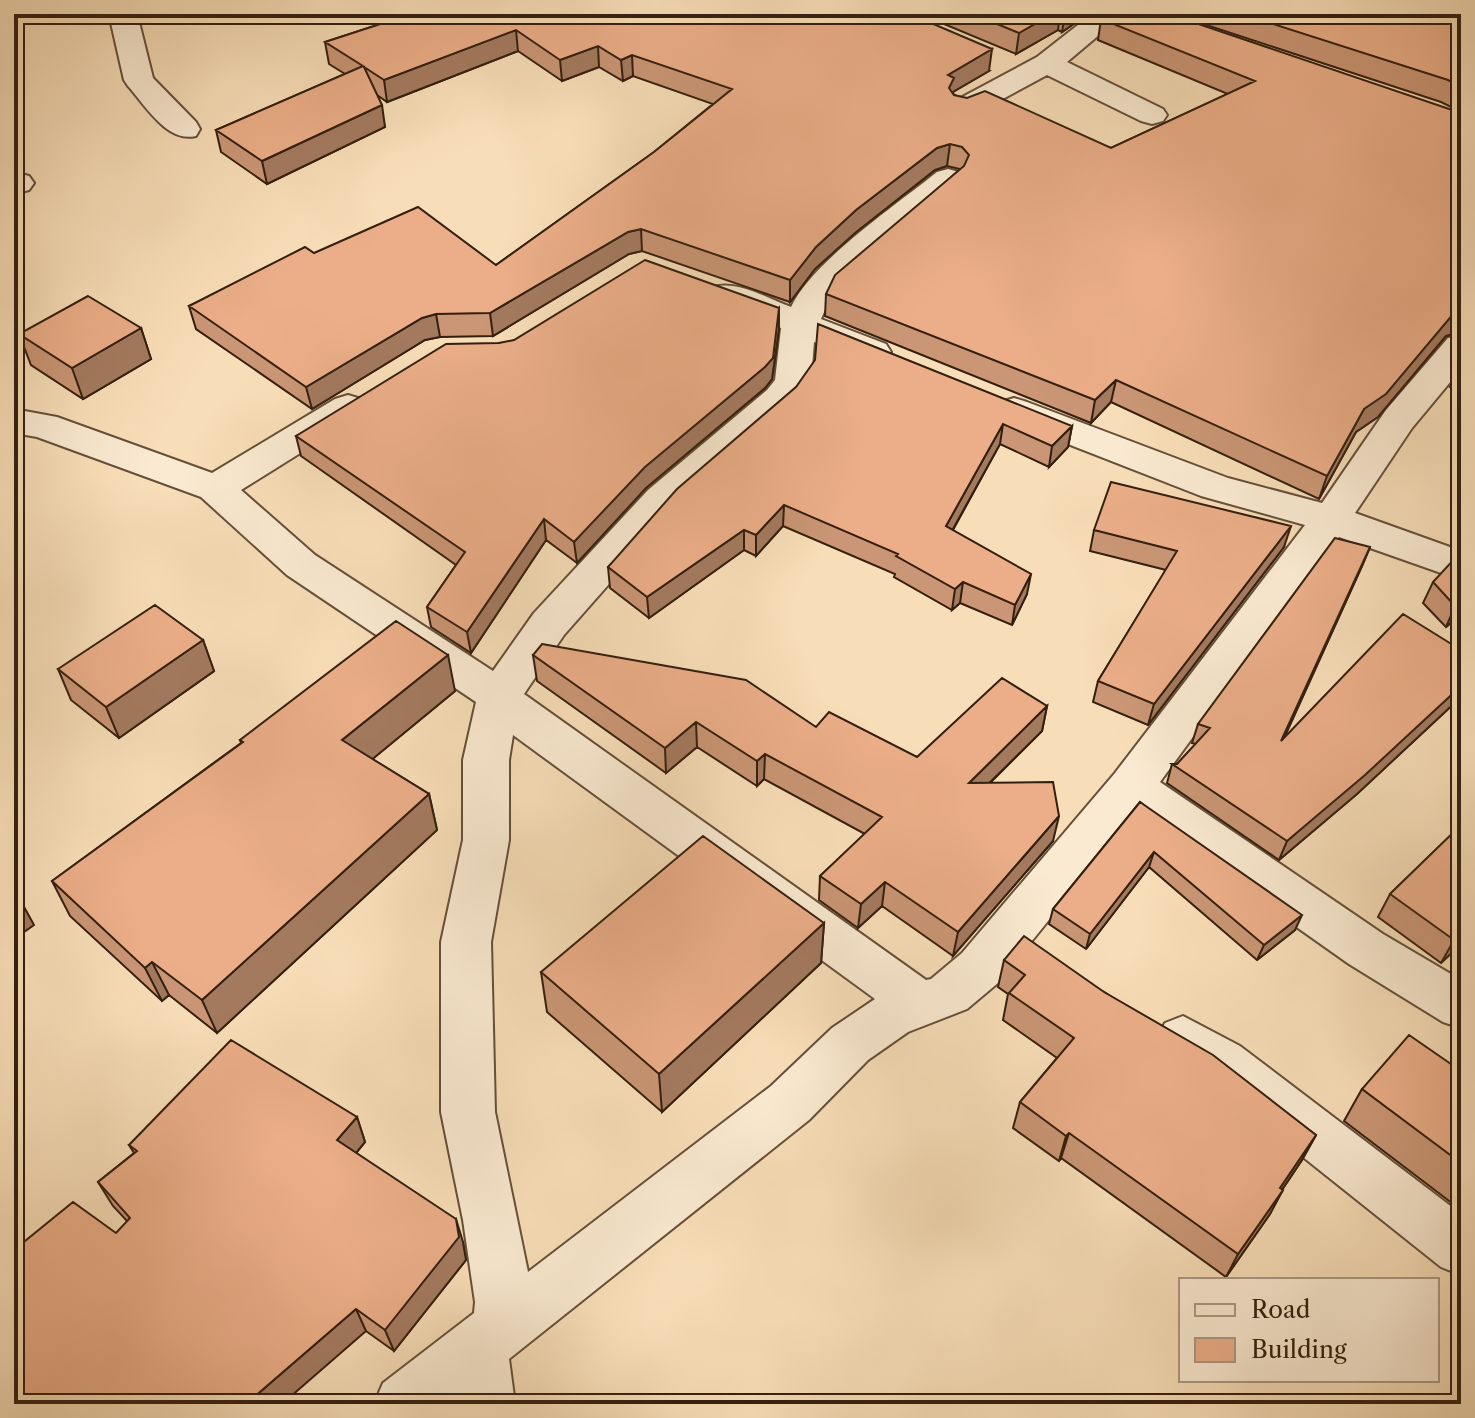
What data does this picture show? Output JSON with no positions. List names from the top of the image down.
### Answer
{
  "legend": ["Road", "Building"]
}
